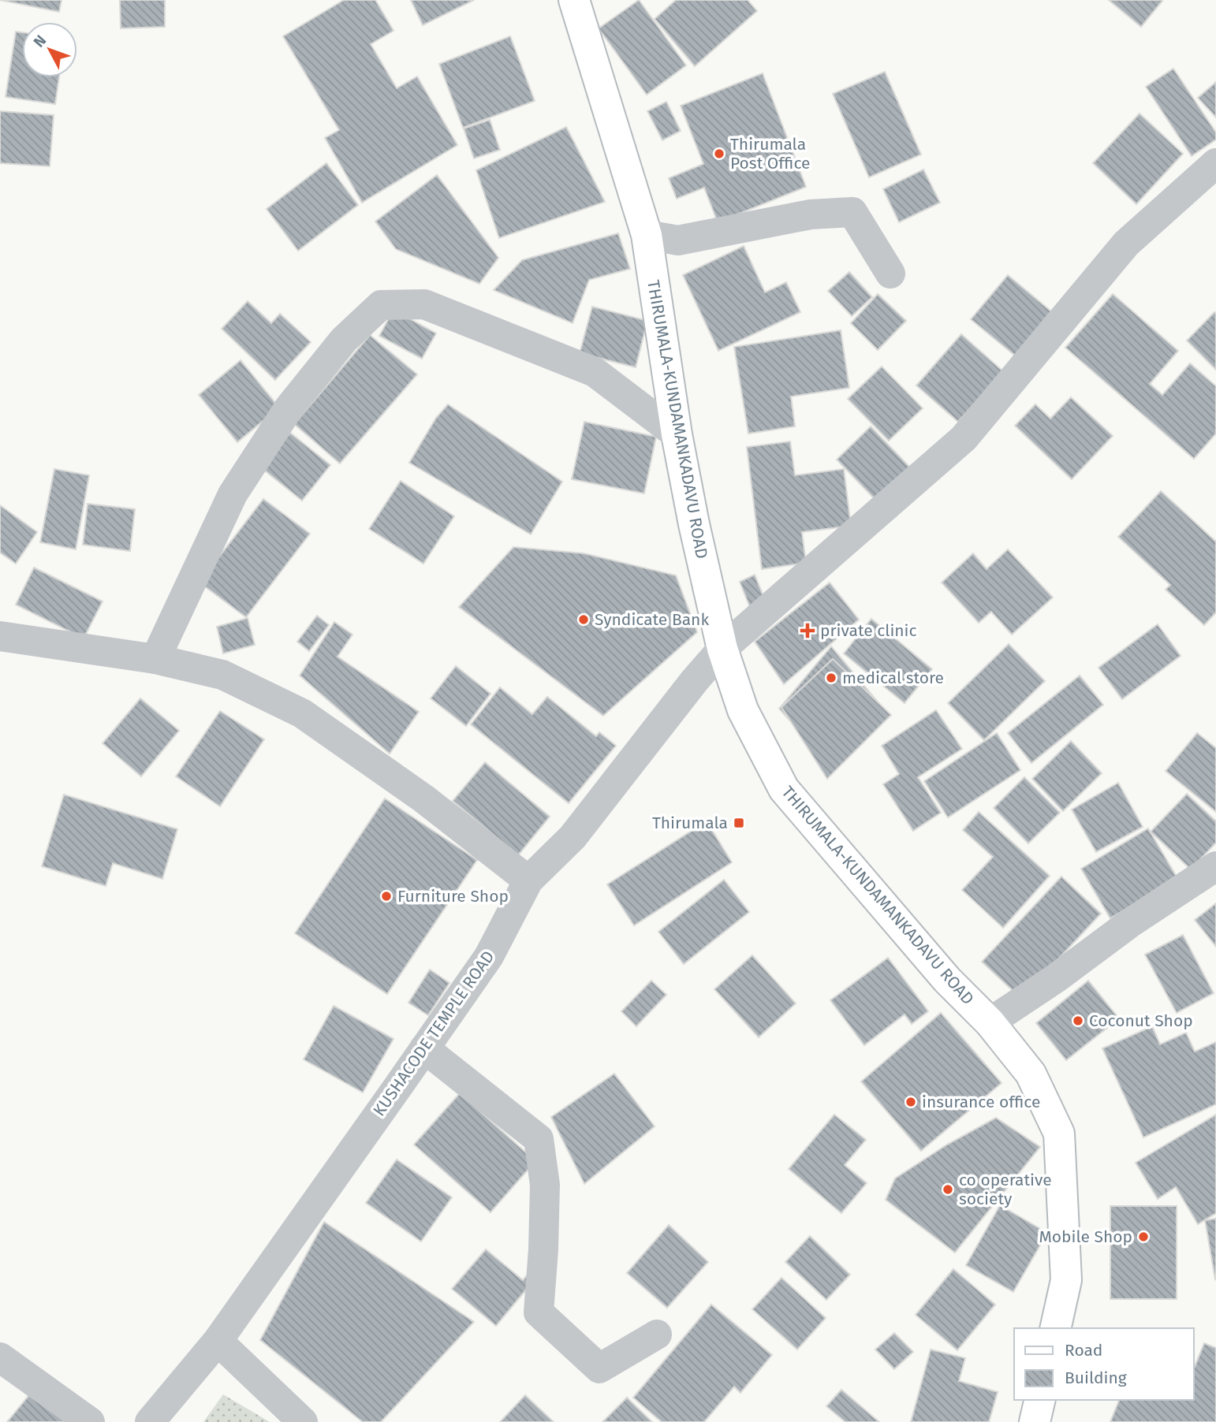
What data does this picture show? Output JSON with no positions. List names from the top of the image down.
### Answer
{
  "streets": {
    "main road": ["THIRUMALA-KUNDAMANKADAVU ROAD"],
    "street": ["KUSHACODE TEMPLE ROAD"]
  },
  "crossings": [
    ["THIRUMALA-KUNDAMANKADAVU ROAD", "KUSHACODE TEMPLE ROAD"]
  ],
  "places": {
    "other": [
      "Thirumala Post Office",
      "Syndicate Bank",
      "medical store",
      "Furniture Shop",
      "Coconut Shop",
      "insurance office",
      "co operative society",
      "Mobile Shop"
    ],
    "health": ["private clinic"],
    "transit": ["Thirumala"]
  },
  "legend": ["Road", "Building"],
  "north": "top left"
}
